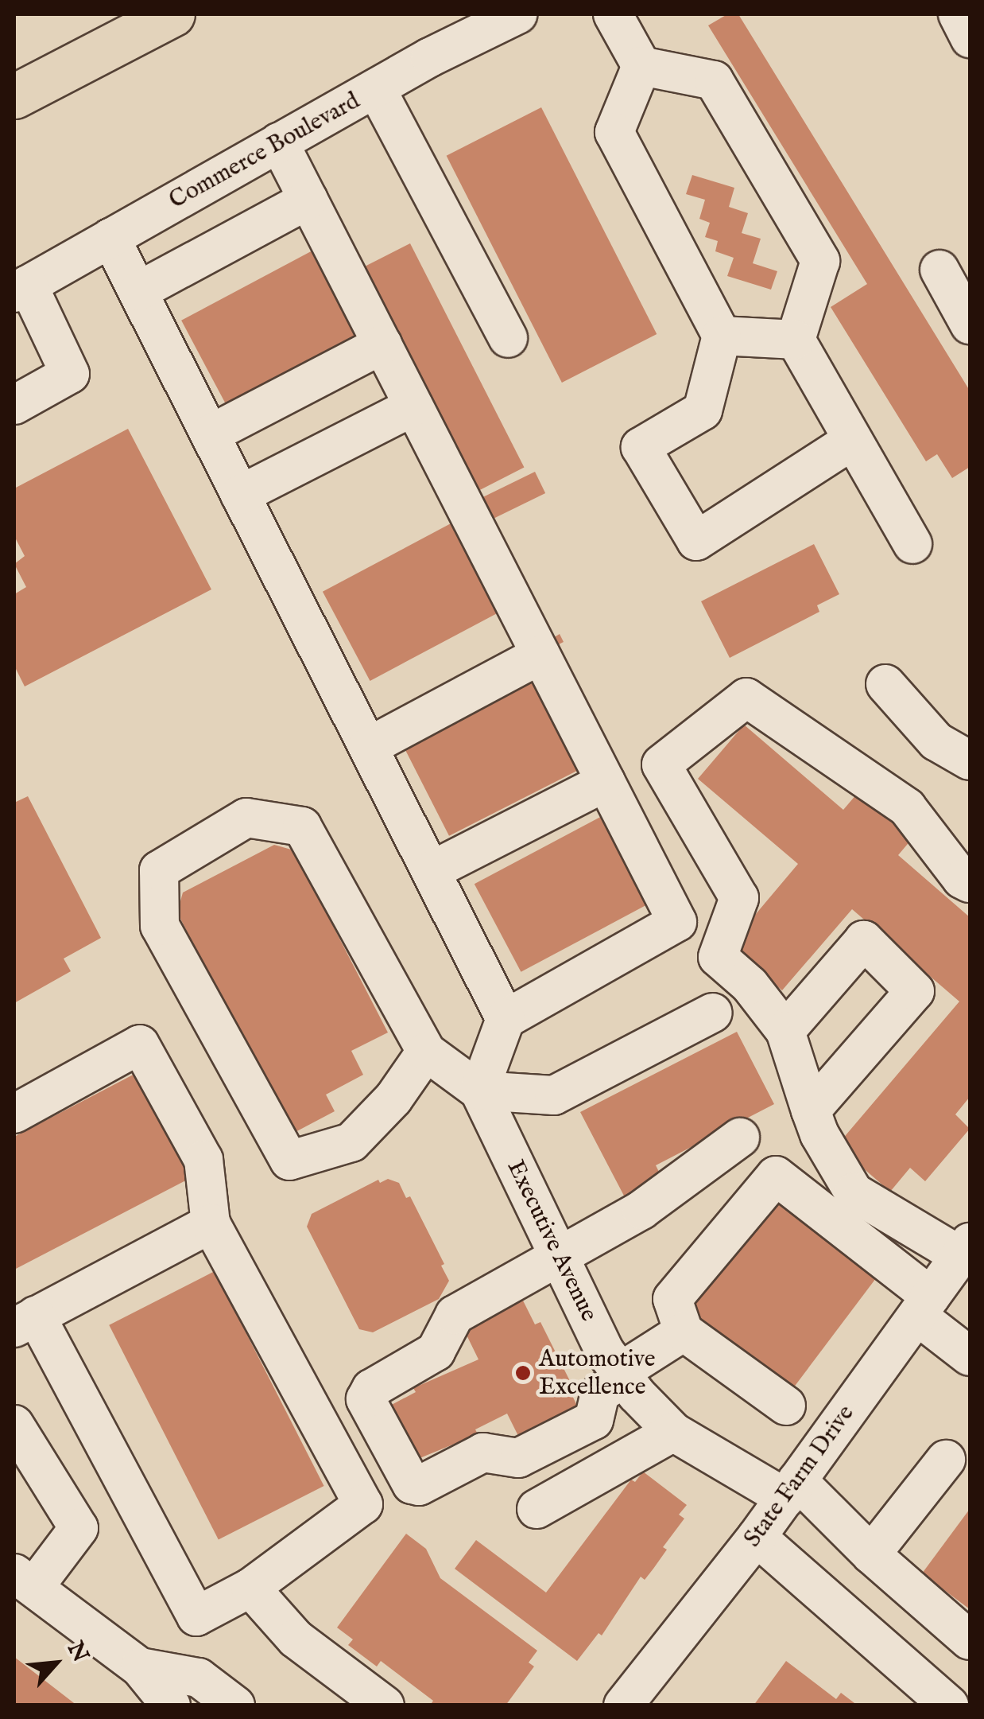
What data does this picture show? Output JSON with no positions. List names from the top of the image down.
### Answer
{
  "streets": {
    "street": ["Commerce Boulevard", "Executive Avenue", "State Farm Drive"]
  },
  "crossings": [
    ["Executive Avenue", "State Farm Drive"]
  ],
  "places": ["Automotive Excellence"],
  "north": "top right"
}
